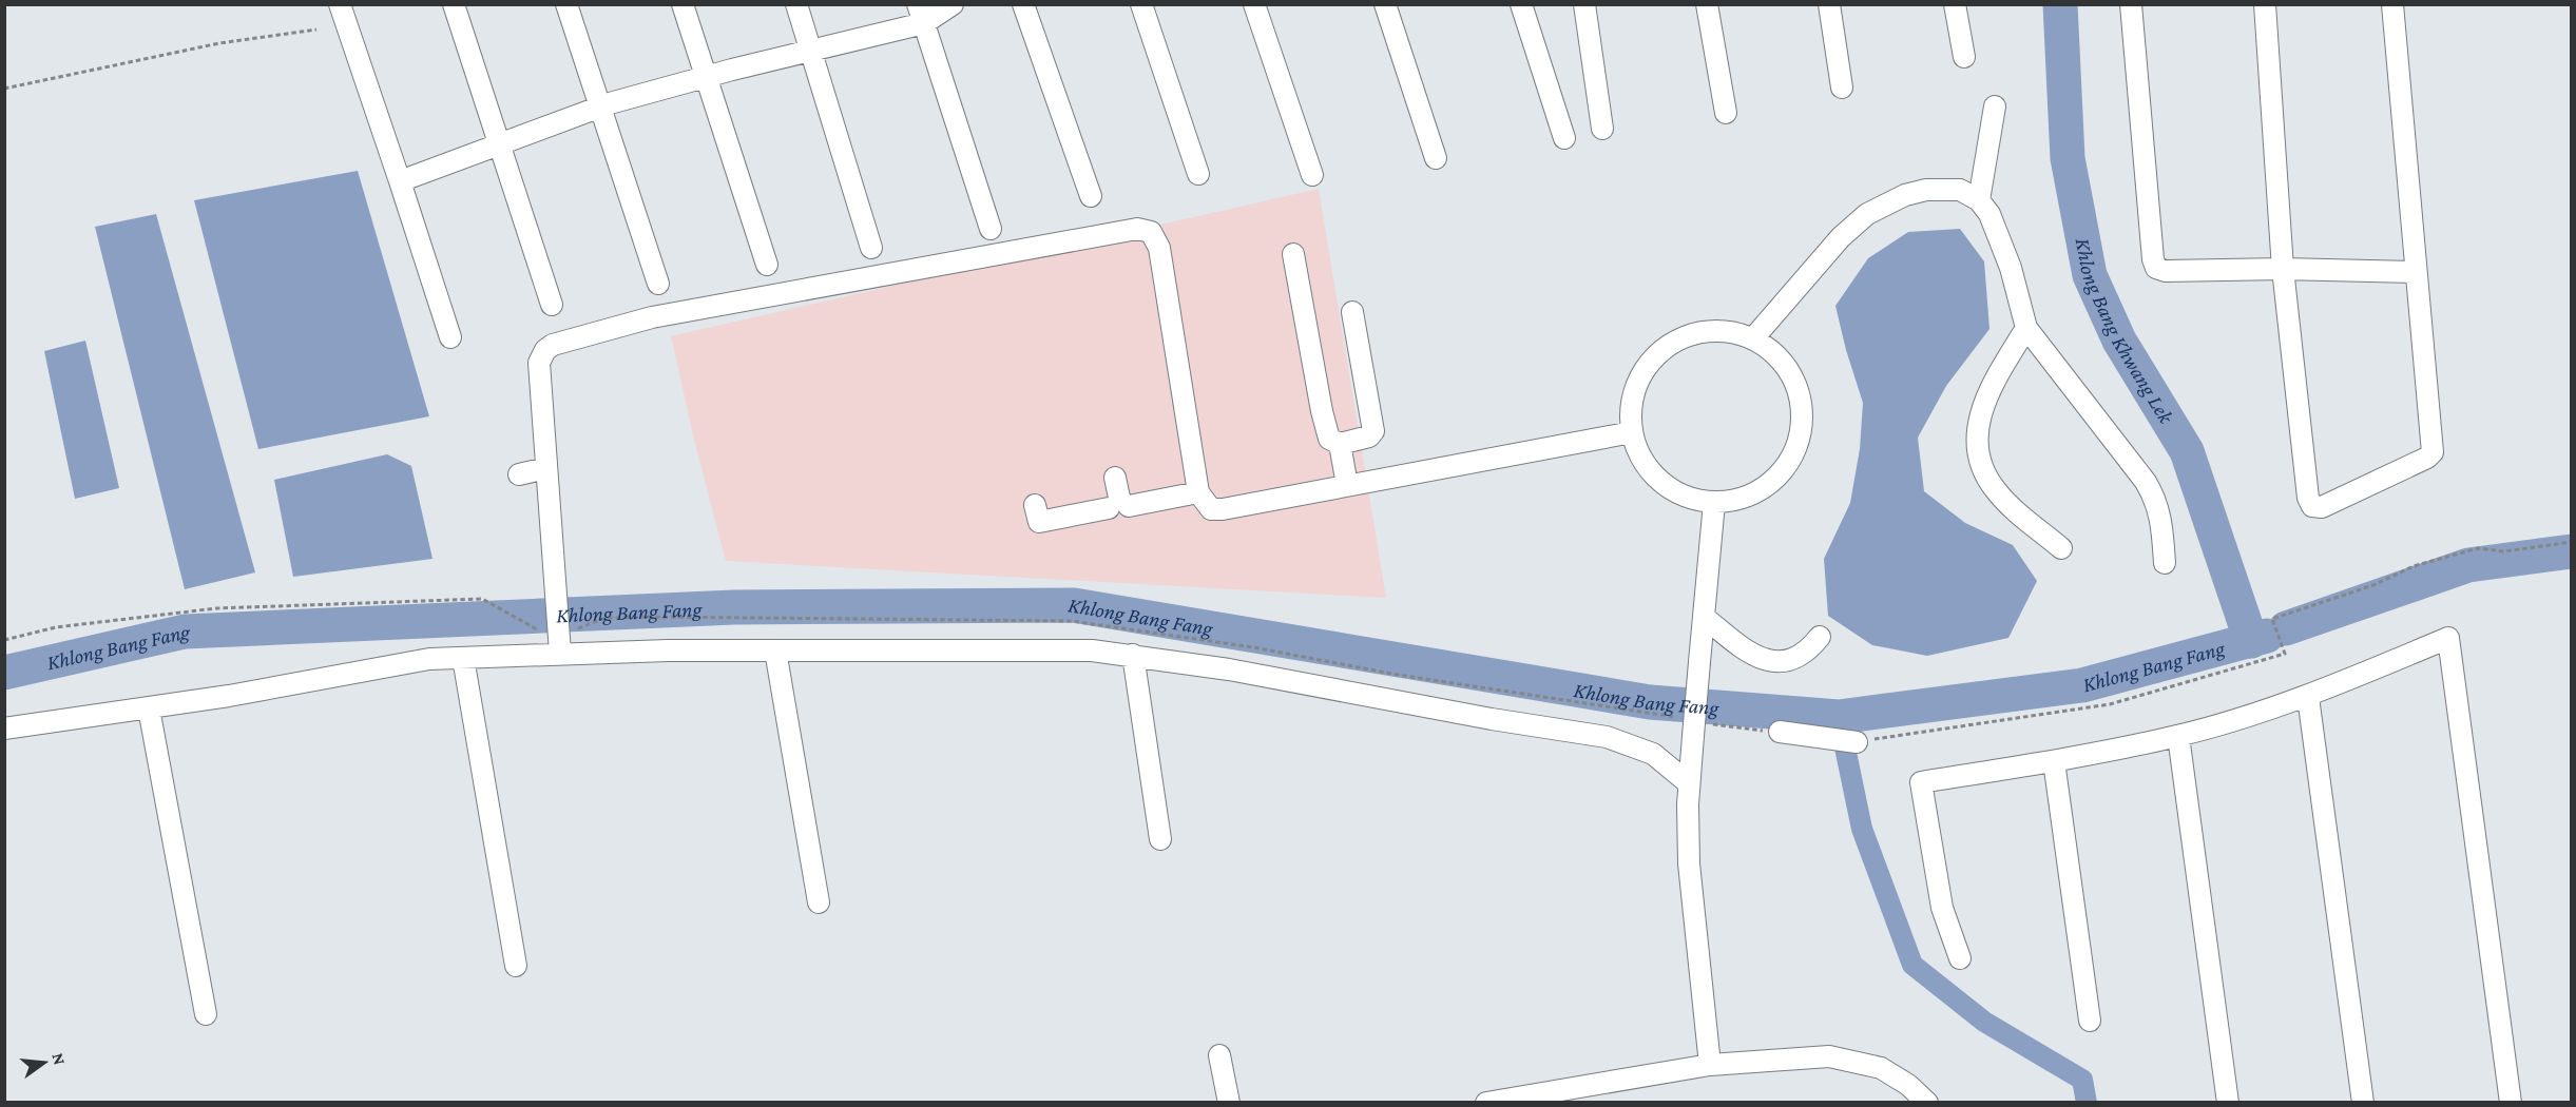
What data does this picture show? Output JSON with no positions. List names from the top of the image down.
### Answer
{
  "water": ["Khlong Bang Khwang Lek", "Khlong Bang Fang"],
  "north": "right"
}
